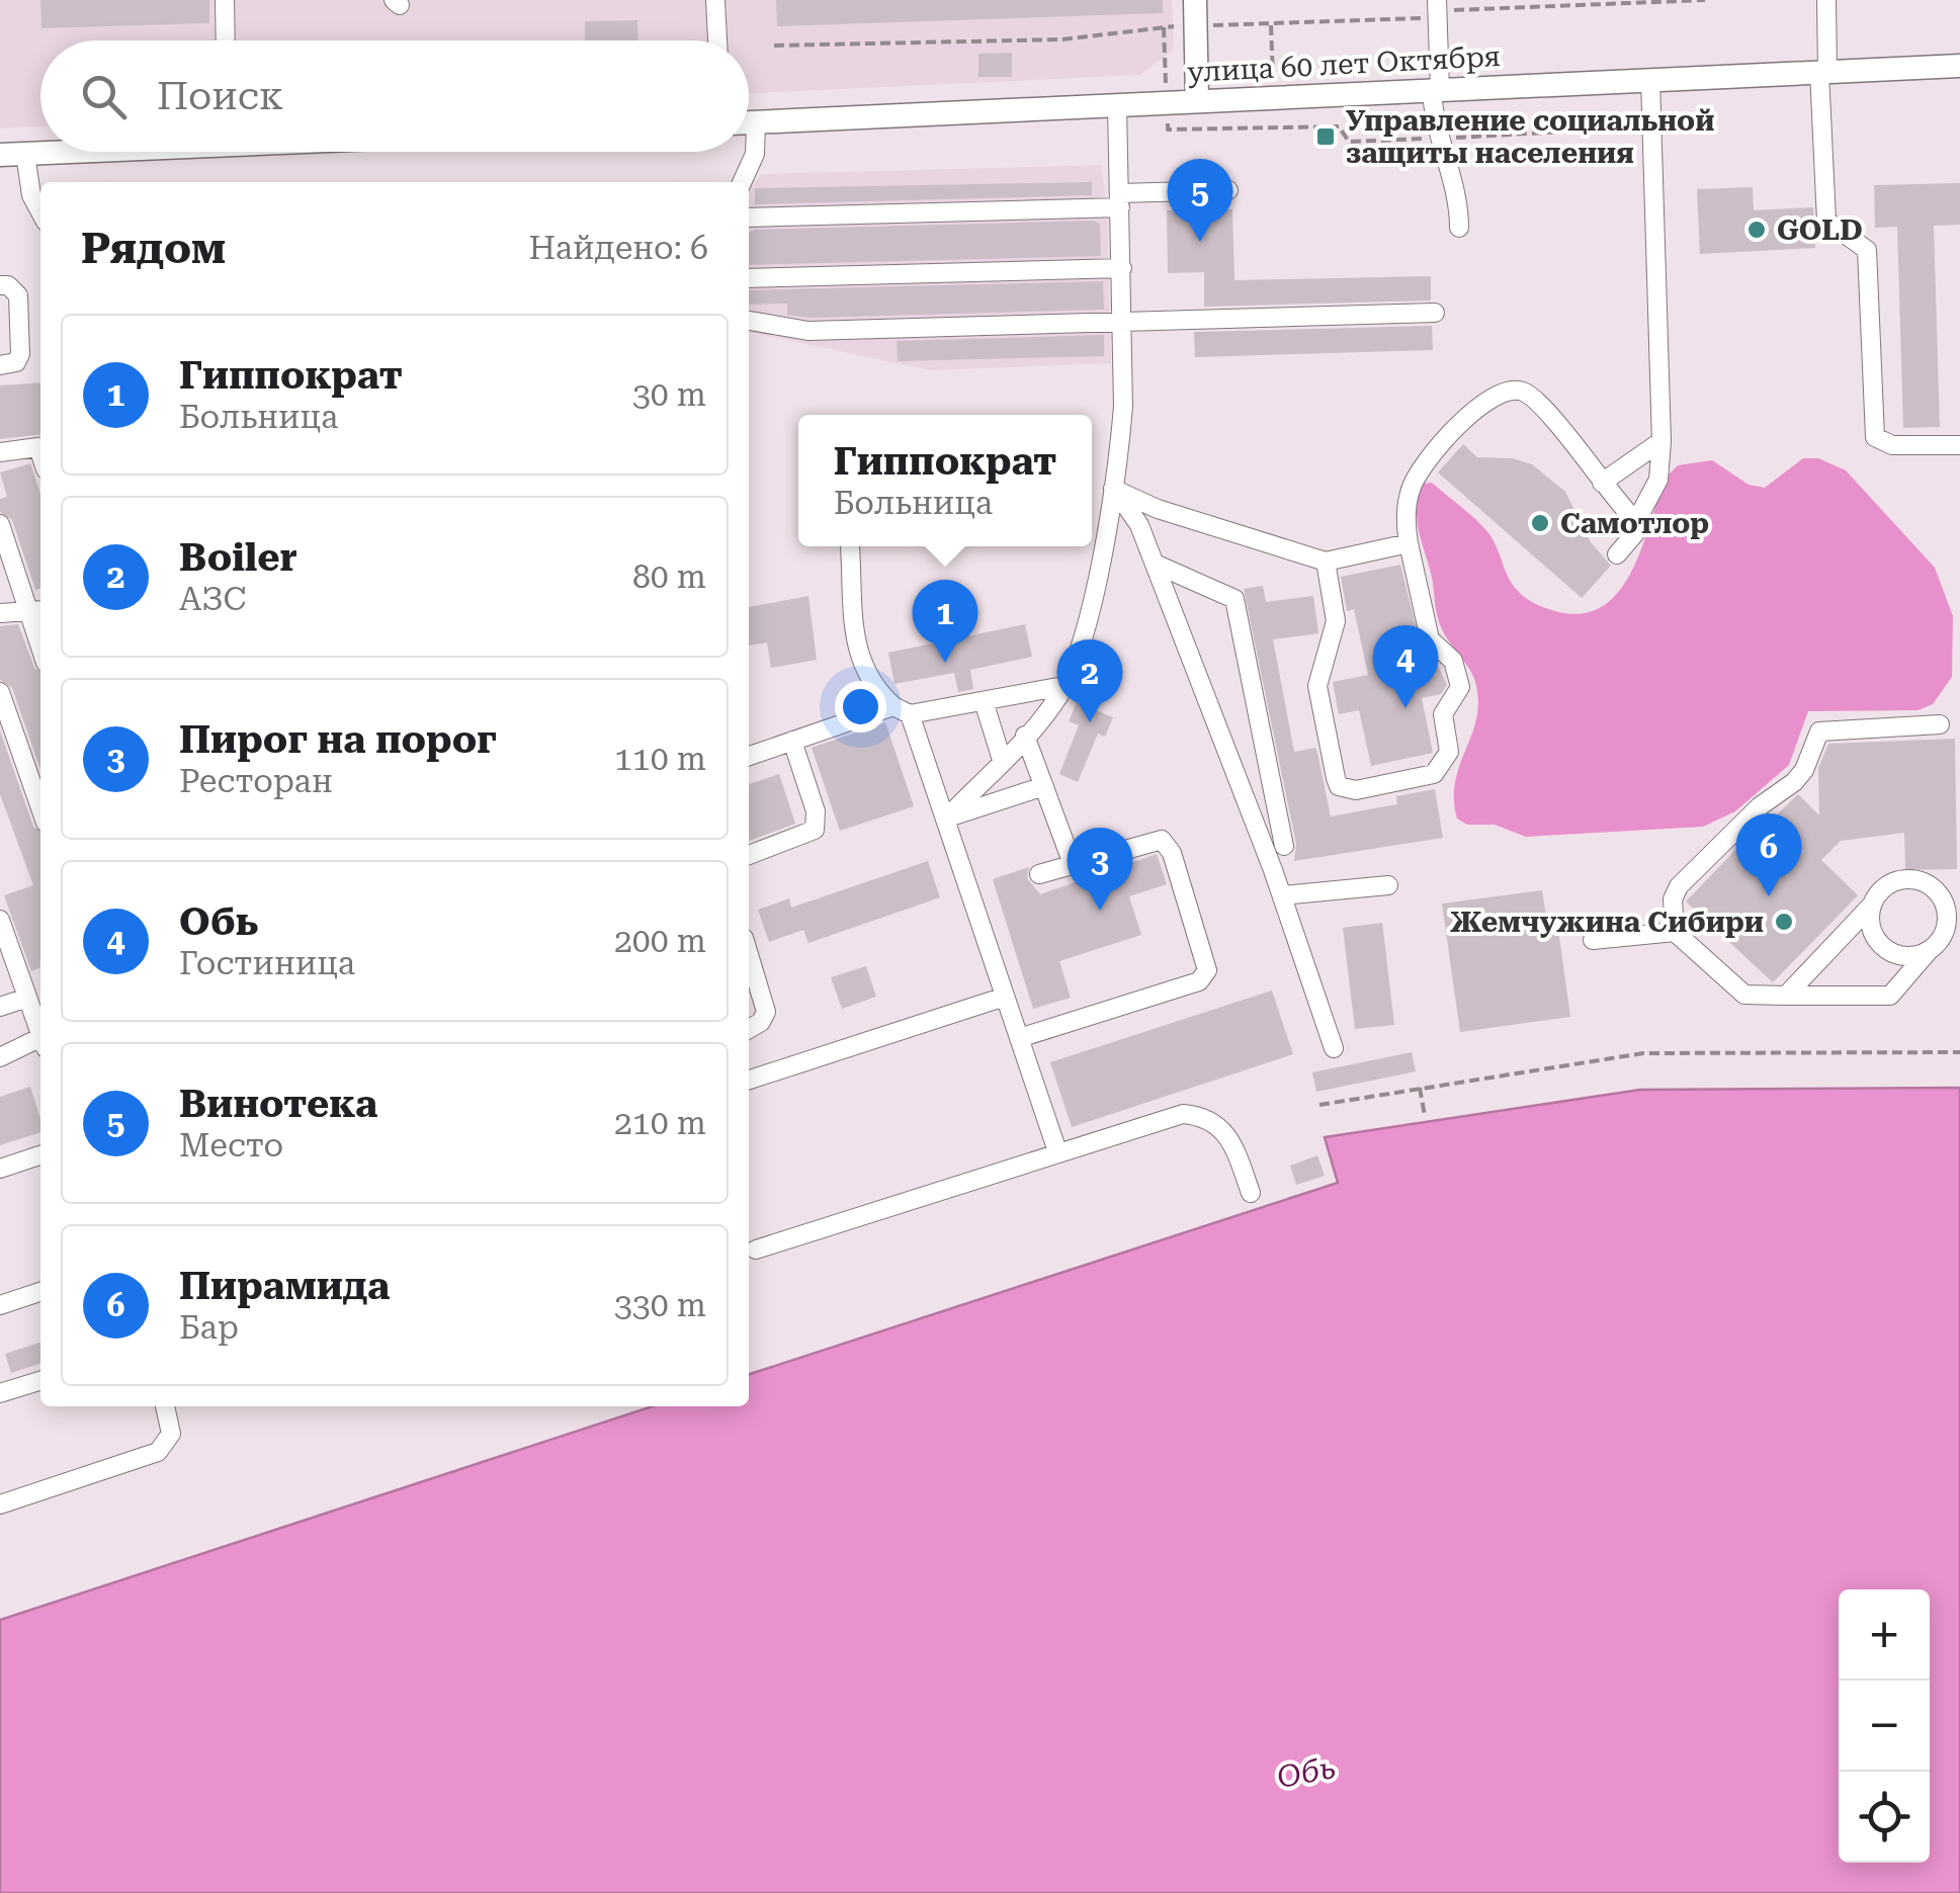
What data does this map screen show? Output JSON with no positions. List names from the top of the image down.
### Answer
{
  "streets": {
    "main road": ["улица 60 лет Октября"]
  },
  "water": ["Обь"],
  "places": {
    "transit": ["Управление социальной защиты населения"],
    "other": ["GOLD", "Самотлор", "Жемчужина Сибири"]
  },
  "page": {
    "search": "Поиск",
    "pins": [
      "5",
      "1",
      "4",
      "2",
      "6",
      "3"
    ],
    "heading": ["Рядом", "Найдено: 6"],
    "list": [
      {
        "mark": "1",
        "name": "Гиппократ",
        "note": "Больница",
        "value": "30 m"
      },
      {
        "mark": "2",
        "name": "Boiler",
        "note": "АЗС",
        "value": "80 m"
      },
      {
        "mark": "3",
        "name": "Пирог на порог",
        "note": "Ресторан",
        "value": "110 m"
      },
      {
        "mark": "4",
        "name": "Обь",
        "note": "Гостиница",
        "value": "200 m"
      },
      {
        "mark": "5",
        "name": "Винотека",
        "note": "Место",
        "value": "210 m"
      },
      {
        "mark": "6",
        "name": "Пирамида",
        "note": "Бар",
        "value": "330 m"
      }
    ],
    "popup": ["Гиппократ", "Больница"],
    "map_buttons": ["+", "−"]
  }
}
